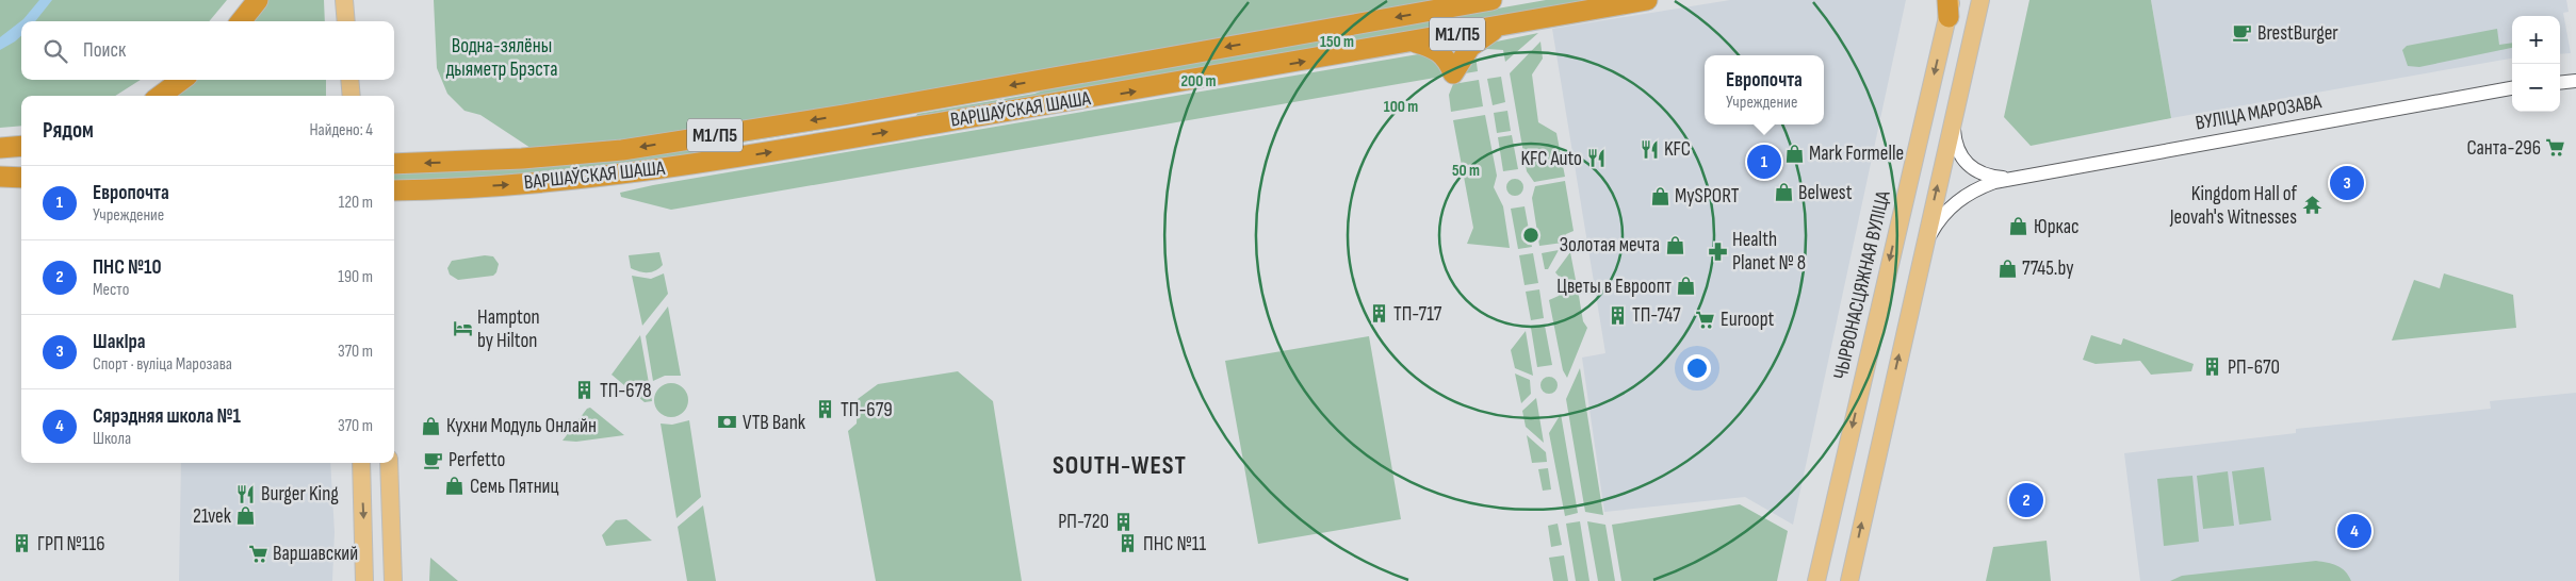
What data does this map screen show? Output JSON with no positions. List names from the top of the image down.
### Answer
{
  "streets": {
    "highway": ["М1/П5", "ВАРШАЎСКАЯ ШАША"],
    "main road": ["ЧЫРВОНАСЦЯЖНАЯ ВУЛІЦА"],
    "street": ["ВУЛІЦА МАРОЗАВА"]
  },
  "districts": ["SOUTH-WEST"],
  "parks": ["Водна-зялёны дыяметр Брэста"],
  "places": {
    "cafe": ["BrestBurger", "Perfetto"],
    "supermarket": ["Санта-296", "Euroopt", "Варшавский"],
    "restaurant": ["KFC", "KFC Auto", "Burger King"],
    "shop": [
      "Mark Formelle",
      "Belwest",
      "MySPORT",
      "Юркас",
      "Золотая мечта",
      "7745.by",
      "Цветы в Евроопт",
      "Кухни Модуль Онлайн",
      "Семь Пятниц",
      "21vek"
    ],
    "temple": ["Kingdom Hall of Jeovah's Witnesses"],
    "pharmacy": ["Health Planet № 8"],
    "building": [
      "ТП-717",
      "ТП-747",
      "РП-670",
      "ТП-678",
      "ТП-679",
      "РП-720",
      "ГРП №116",
      "ПНС №11"
    ],
    "hotel": ["Hampton by Hilton"],
    "bank": ["VTB Bank"]
  },
  "page": {
    "map_buttons": ["+", "−"],
    "search": "Поиск",
    "popup": ["Европочта", "Учреждение"],
    "heading": ["Рядом", "Найдено: 4"],
    "pins": [
      "1",
      "3",
      "2",
      "4"
    ],
    "list": [
      {
        "mark": "1",
        "name": "Европочта",
        "note": "Учреждение",
        "value": "120 m"
      },
      {
        "mark": "2",
        "name": "ПНС №10",
        "note": "Место",
        "value": "190 m"
      },
      {
        "mark": "3",
        "name": "ШакІра",
        "note": "Спорт · вуліца Марозава",
        "value": "370 m"
      },
      {
        "mark": "4",
        "name": "Сярэдняя школа №1",
        "note": "Школа",
        "value": "370 m"
      }
    ]
  },
  "rings": [
    "150 m",
    "200 m",
    "100 m",
    "50 m"
  ]
}
